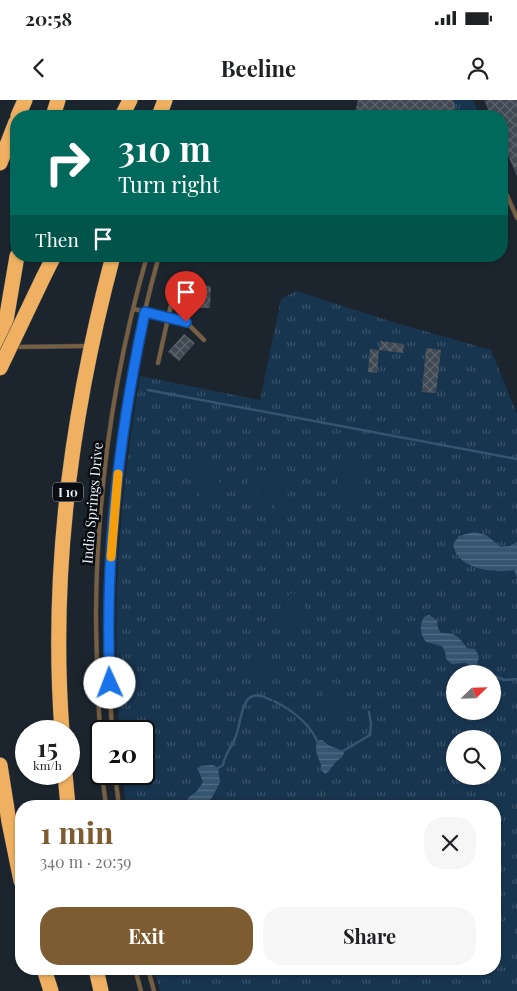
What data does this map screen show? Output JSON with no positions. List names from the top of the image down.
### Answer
{
  "streets": {
    "highway": ["I 10"],
    "lane": ["Indio Springs Drive"]
  },
  "north": "top right",
  "page": {
    "status": "20:58",
    "header": "Beeline",
    "turn": ["310 m", "Turn right"],
    "then": "Then",
    "speed": "15 km/h",
    "limit": "20",
    "heading": ["1 min", "340 m · 20:59"],
    "buttons": ["Exit", "Share"]
  }
}
